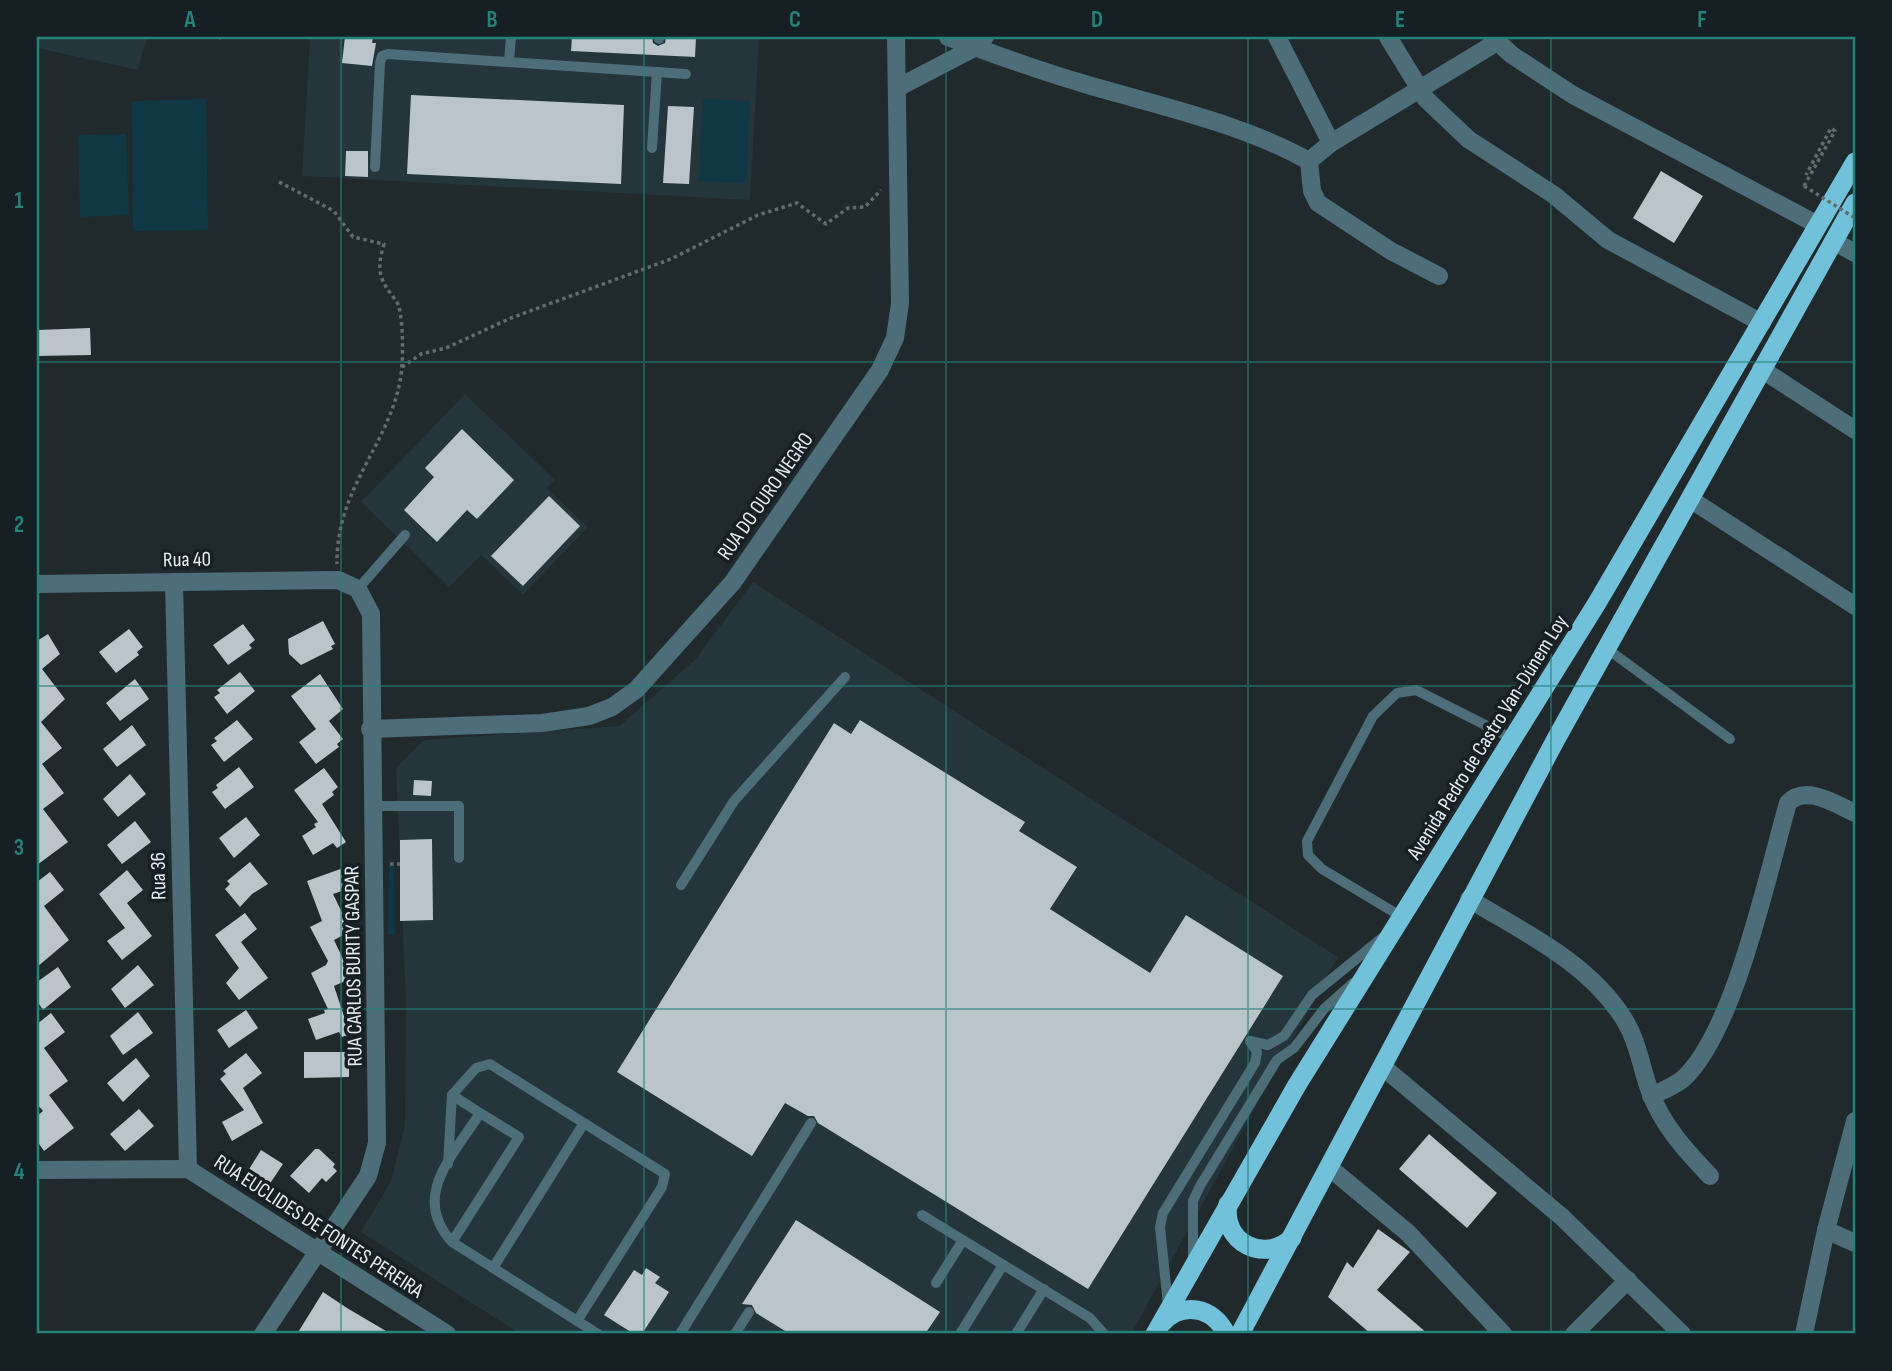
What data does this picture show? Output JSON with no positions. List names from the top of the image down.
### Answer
{
  "streets": {
    "highway": ["Avenida Pedro de Castro Van-Dúnem Loy"],
    "street": [
      "RUA DO OURO NEGRO",
      "Rua 40",
      "Rua 36",
      "RUA CARLOS BURITY GASPAR",
      "RUA EUCLIDES DE FONTES PEREIRA"
    ]
  },
  "crossings": [
    ["RUA DO OURO NEGRO", "RUA CARLOS BURITY GASPAR"],
    ["Rua 40", "Rua 36"],
    ["Rua 36", "RUA EUCLIDES DE FONTES PEREIRA"],
    ["RUA CARLOS BURITY GASPAR", "RUA EUCLIDES DE FONTES PEREIRA"]
  ],
  "grid": {
    "columns": [
      "A",
      "B",
      "C",
      "D",
      "E",
      "F"
    ],
    "rows": [
      "1",
      "2",
      "3",
      "4"
    ]
  }
}
